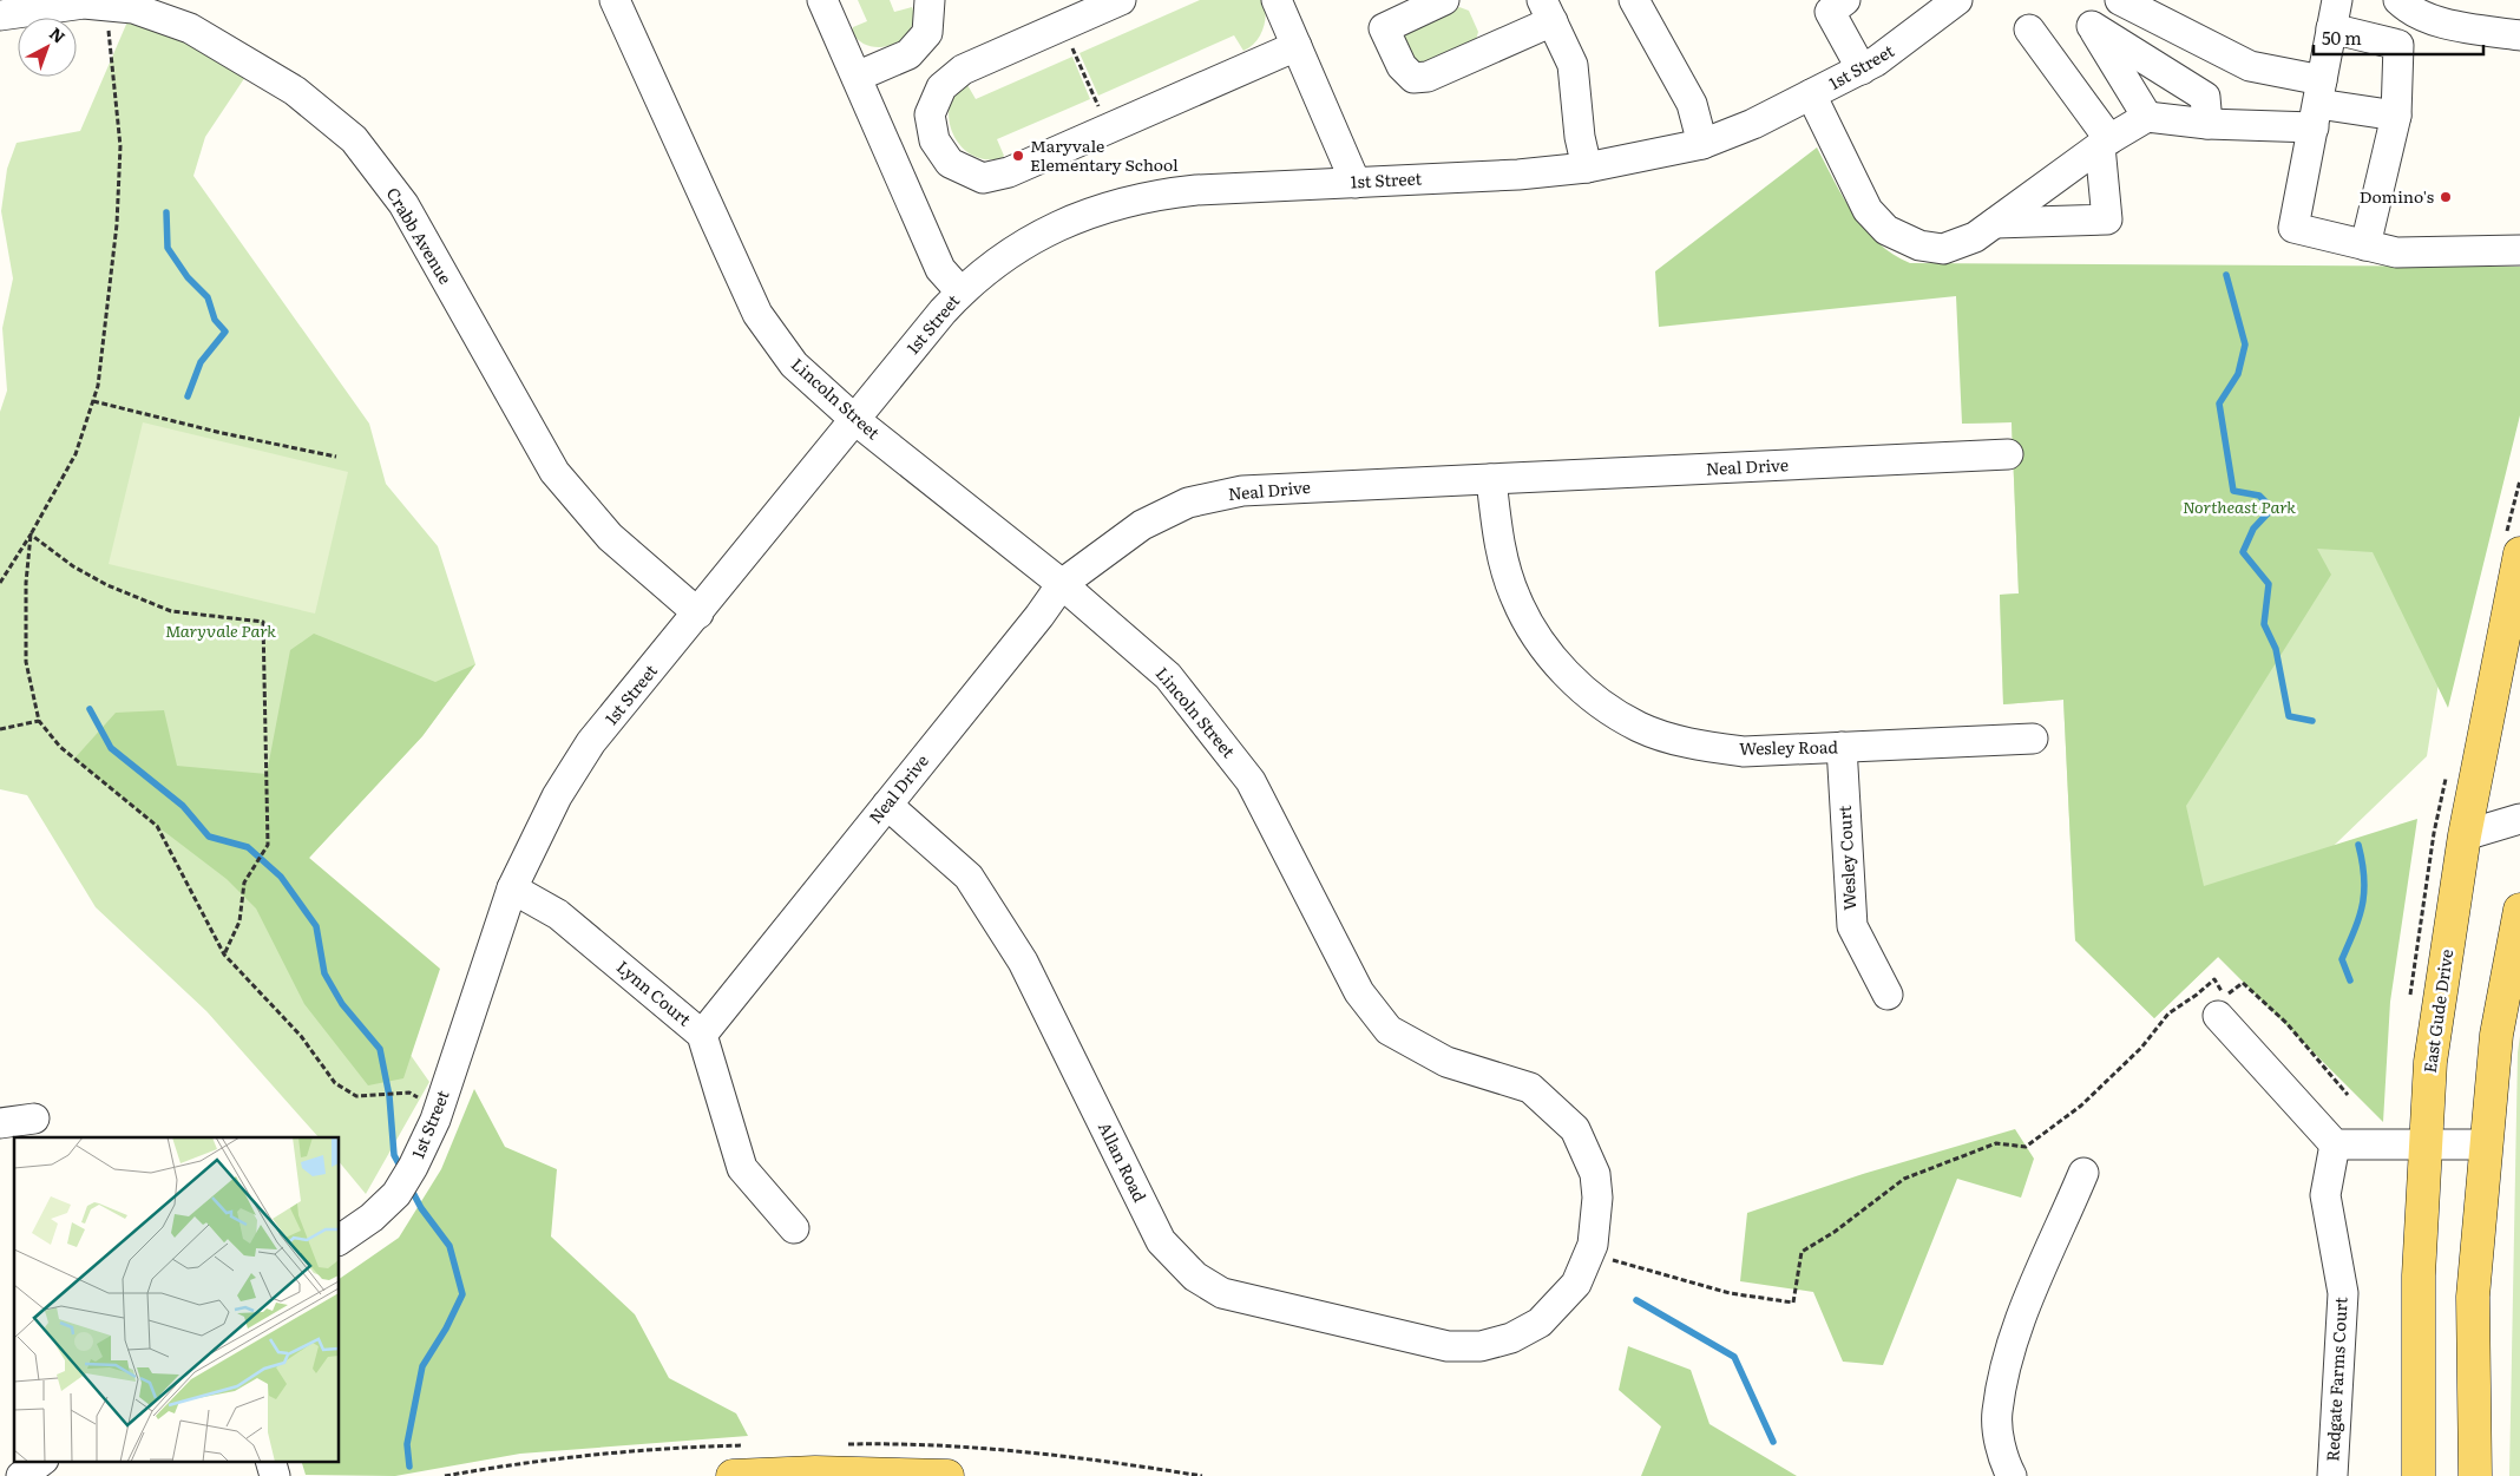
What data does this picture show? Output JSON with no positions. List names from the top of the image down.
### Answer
{
  "streets": {
    "main road": ["East Gude Drive"],
    "street": [
      "1st Street",
      "Crabb Avenue",
      "Lincoln Street",
      "Neal Drive",
      "Wesley Road",
      "Wesley Court",
      "Lynn Court",
      "Allan Road",
      "Redgate Farms Court"
    ]
  },
  "crossings": [
    ["1st Street", "Crabb Avenue"],
    ["1st Street", "Lincoln Street"],
    ["1st Street", "Lynn Court"],
    ["Lincoln Street", "Neal Drive"],
    ["Lincoln Street", "Allan Road"],
    ["Neal Drive", "Wesley Road"],
    ["Neal Drive", "Lynn Court"],
    ["Neal Drive", "Allan Road"],
    ["Wesley Road", "Wesley Court"]
  ],
  "parks": ["Northeast Park", "Maryvale Park"],
  "places": ["Maryvale Elementary School", "Domino's"],
  "scale_bar": "50 m",
  "north": "top right"
}
